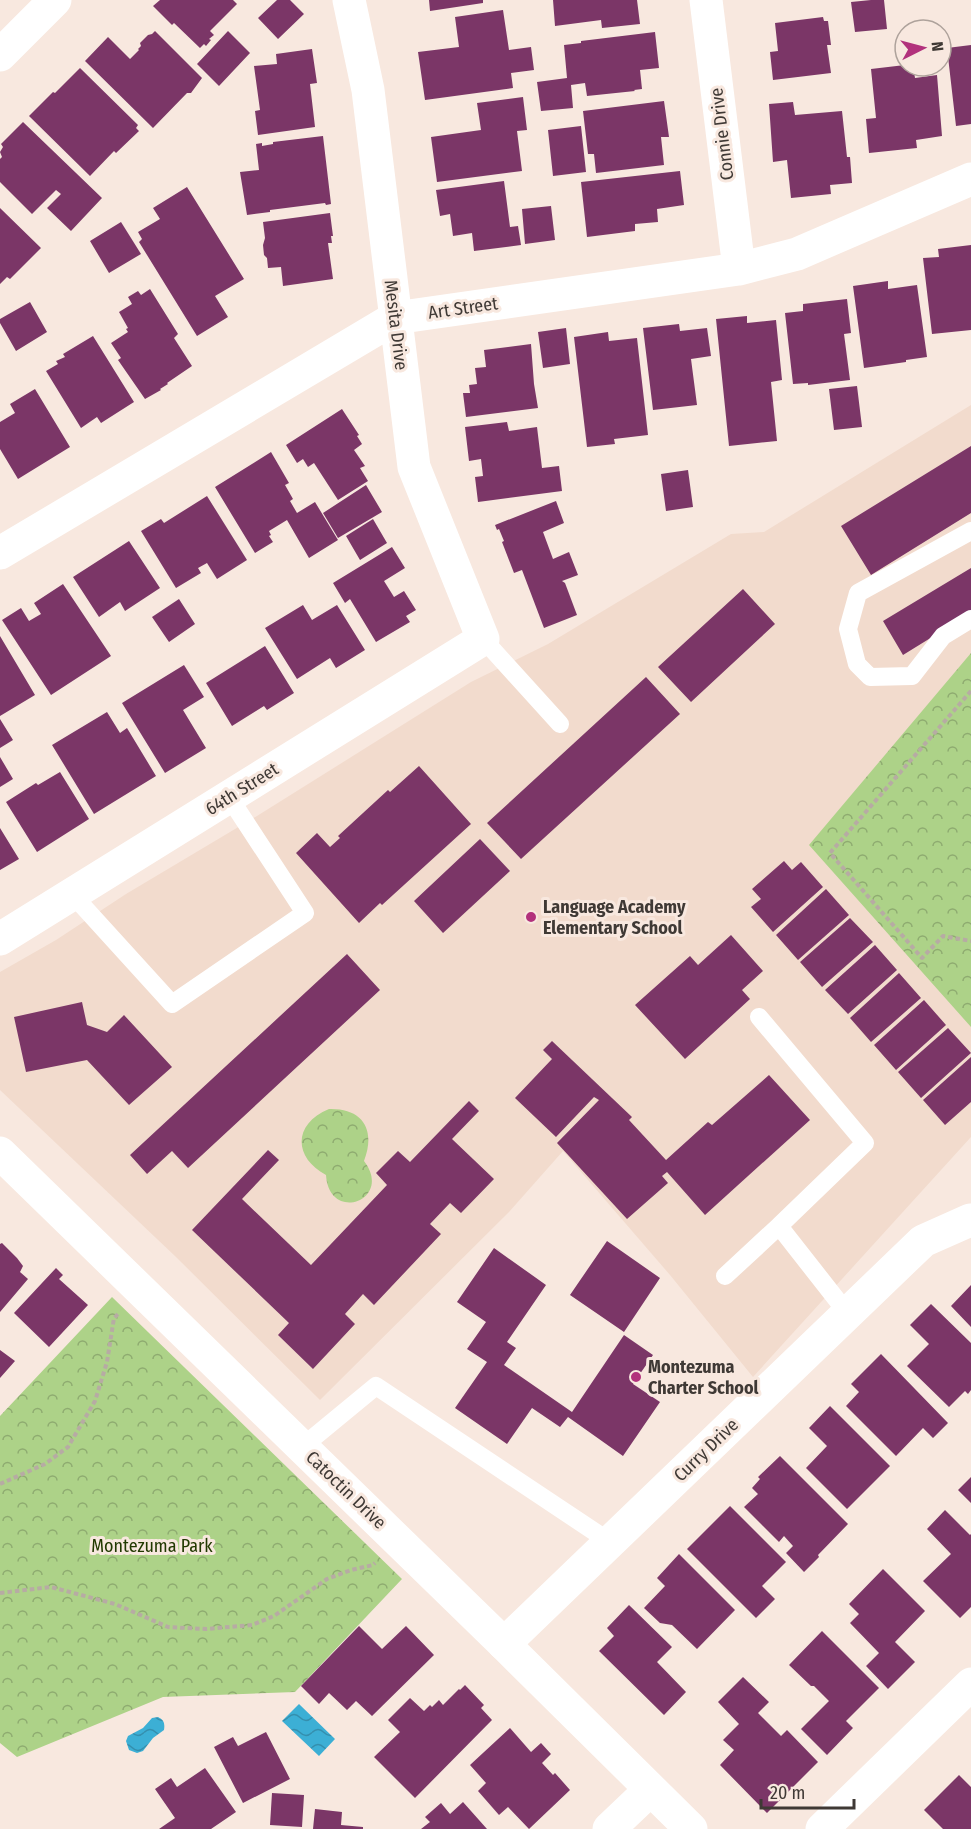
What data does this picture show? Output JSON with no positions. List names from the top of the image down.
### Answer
{
  "streets": {
    "street": [
      "Connie Drive",
      "Art Street",
      "Mesita Drive",
      "64th Street",
      "Curry Drive",
      "Catoctin Drive"
    ]
  },
  "crossings": [
    ["Connie Drive", "Art Street"],
    ["Art Street", "Mesita Drive"],
    ["Mesita Drive", "64th Street"],
    ["Curry Drive", "Catoctin Drive"]
  ],
  "parks": ["Montezuma Park"],
  "places": ["Language Academy Elementary School", "Montezuma Charter School"],
  "scale_bar": "20 m",
  "north": "right"
}
